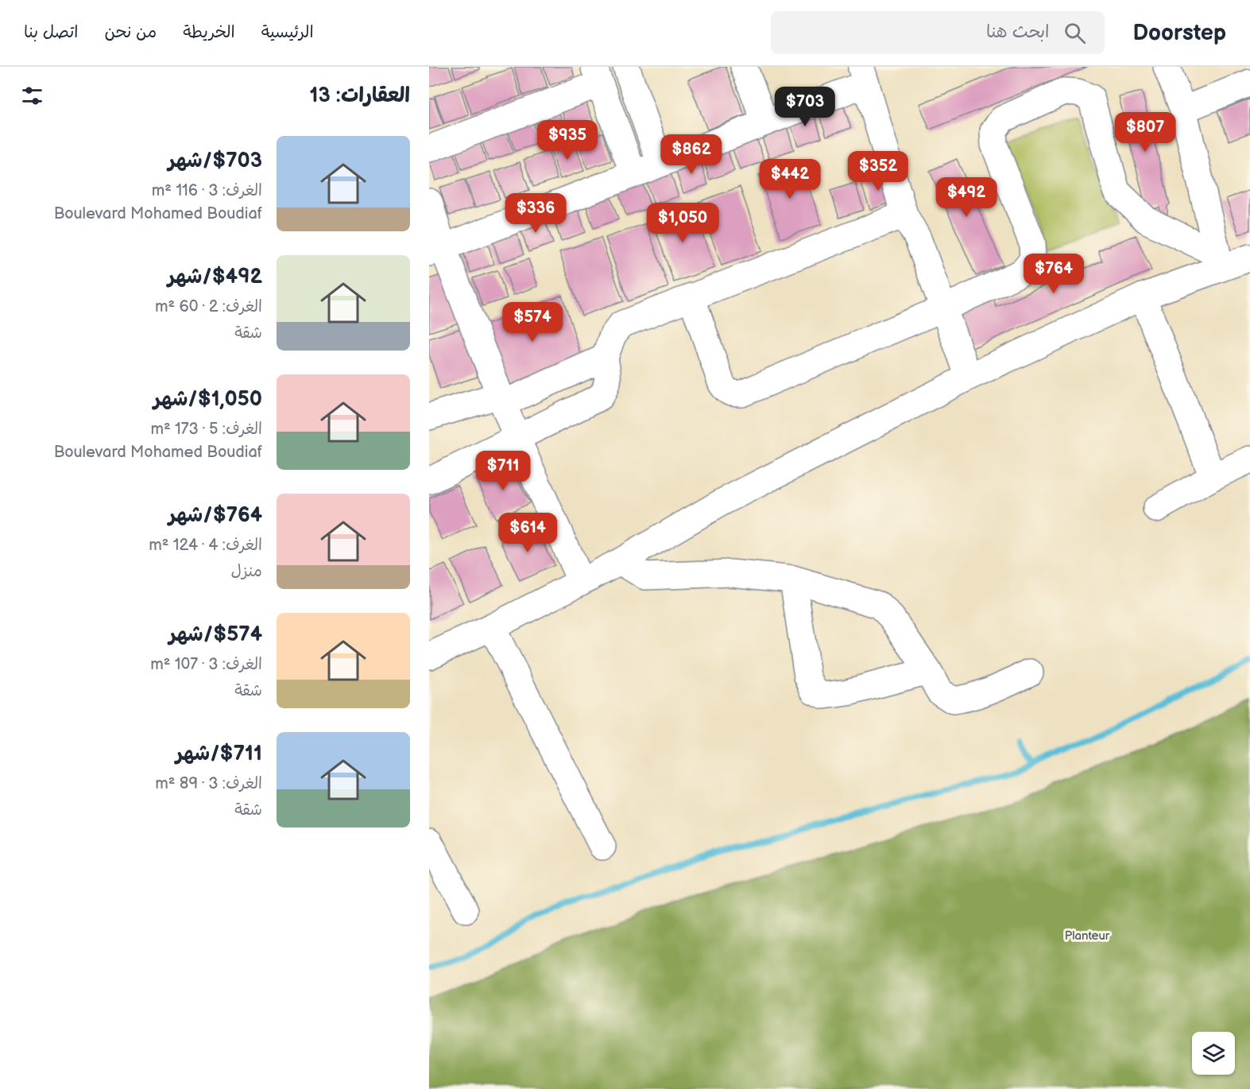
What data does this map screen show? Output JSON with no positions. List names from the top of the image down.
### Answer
{
  "parks": ["Planteur"],
  "page": {
    "header": "Doorstep",
    "search": "ابحث هنا",
    "nav": [
      "الرئيسية",
      "الخريطة",
      "من نحن",
      "اتصل بنا"
    ],
    "heading": "العقارات: 13",
    "price": [
      "$703",
      "$807",
      "$935",
      "$862",
      "$352",
      "$442",
      "$492",
      "$336",
      "$1,050",
      "$764",
      "$574",
      "$711",
      "$614"
    ],
    "list": [
      {
        "name": "$703/شهر",
        "note": "الغرف: 3 · 116 m² · Boulevard Mohamed Boudiaf"
      },
      {
        "name": "$492/شهر",
        "note": "الغرف: 2 · 60 m² · شقة"
      },
      {
        "name": "$1,050/شهر",
        "note": "الغرف: 5 · 173 m² · Boulevard Mohamed Boudiaf"
      },
      {
        "name": "$764/شهر",
        "note": "الغرف: 4 · 124 m² · منزل"
      },
      {
        "name": "$574/شهر",
        "note": "الغرف: 3 · 107 m² · شقة"
      },
      {
        "name": "$711/شهر",
        "note": "الغرف: 3 · 89 m² · شقة"
      }
    ]
  }
}
